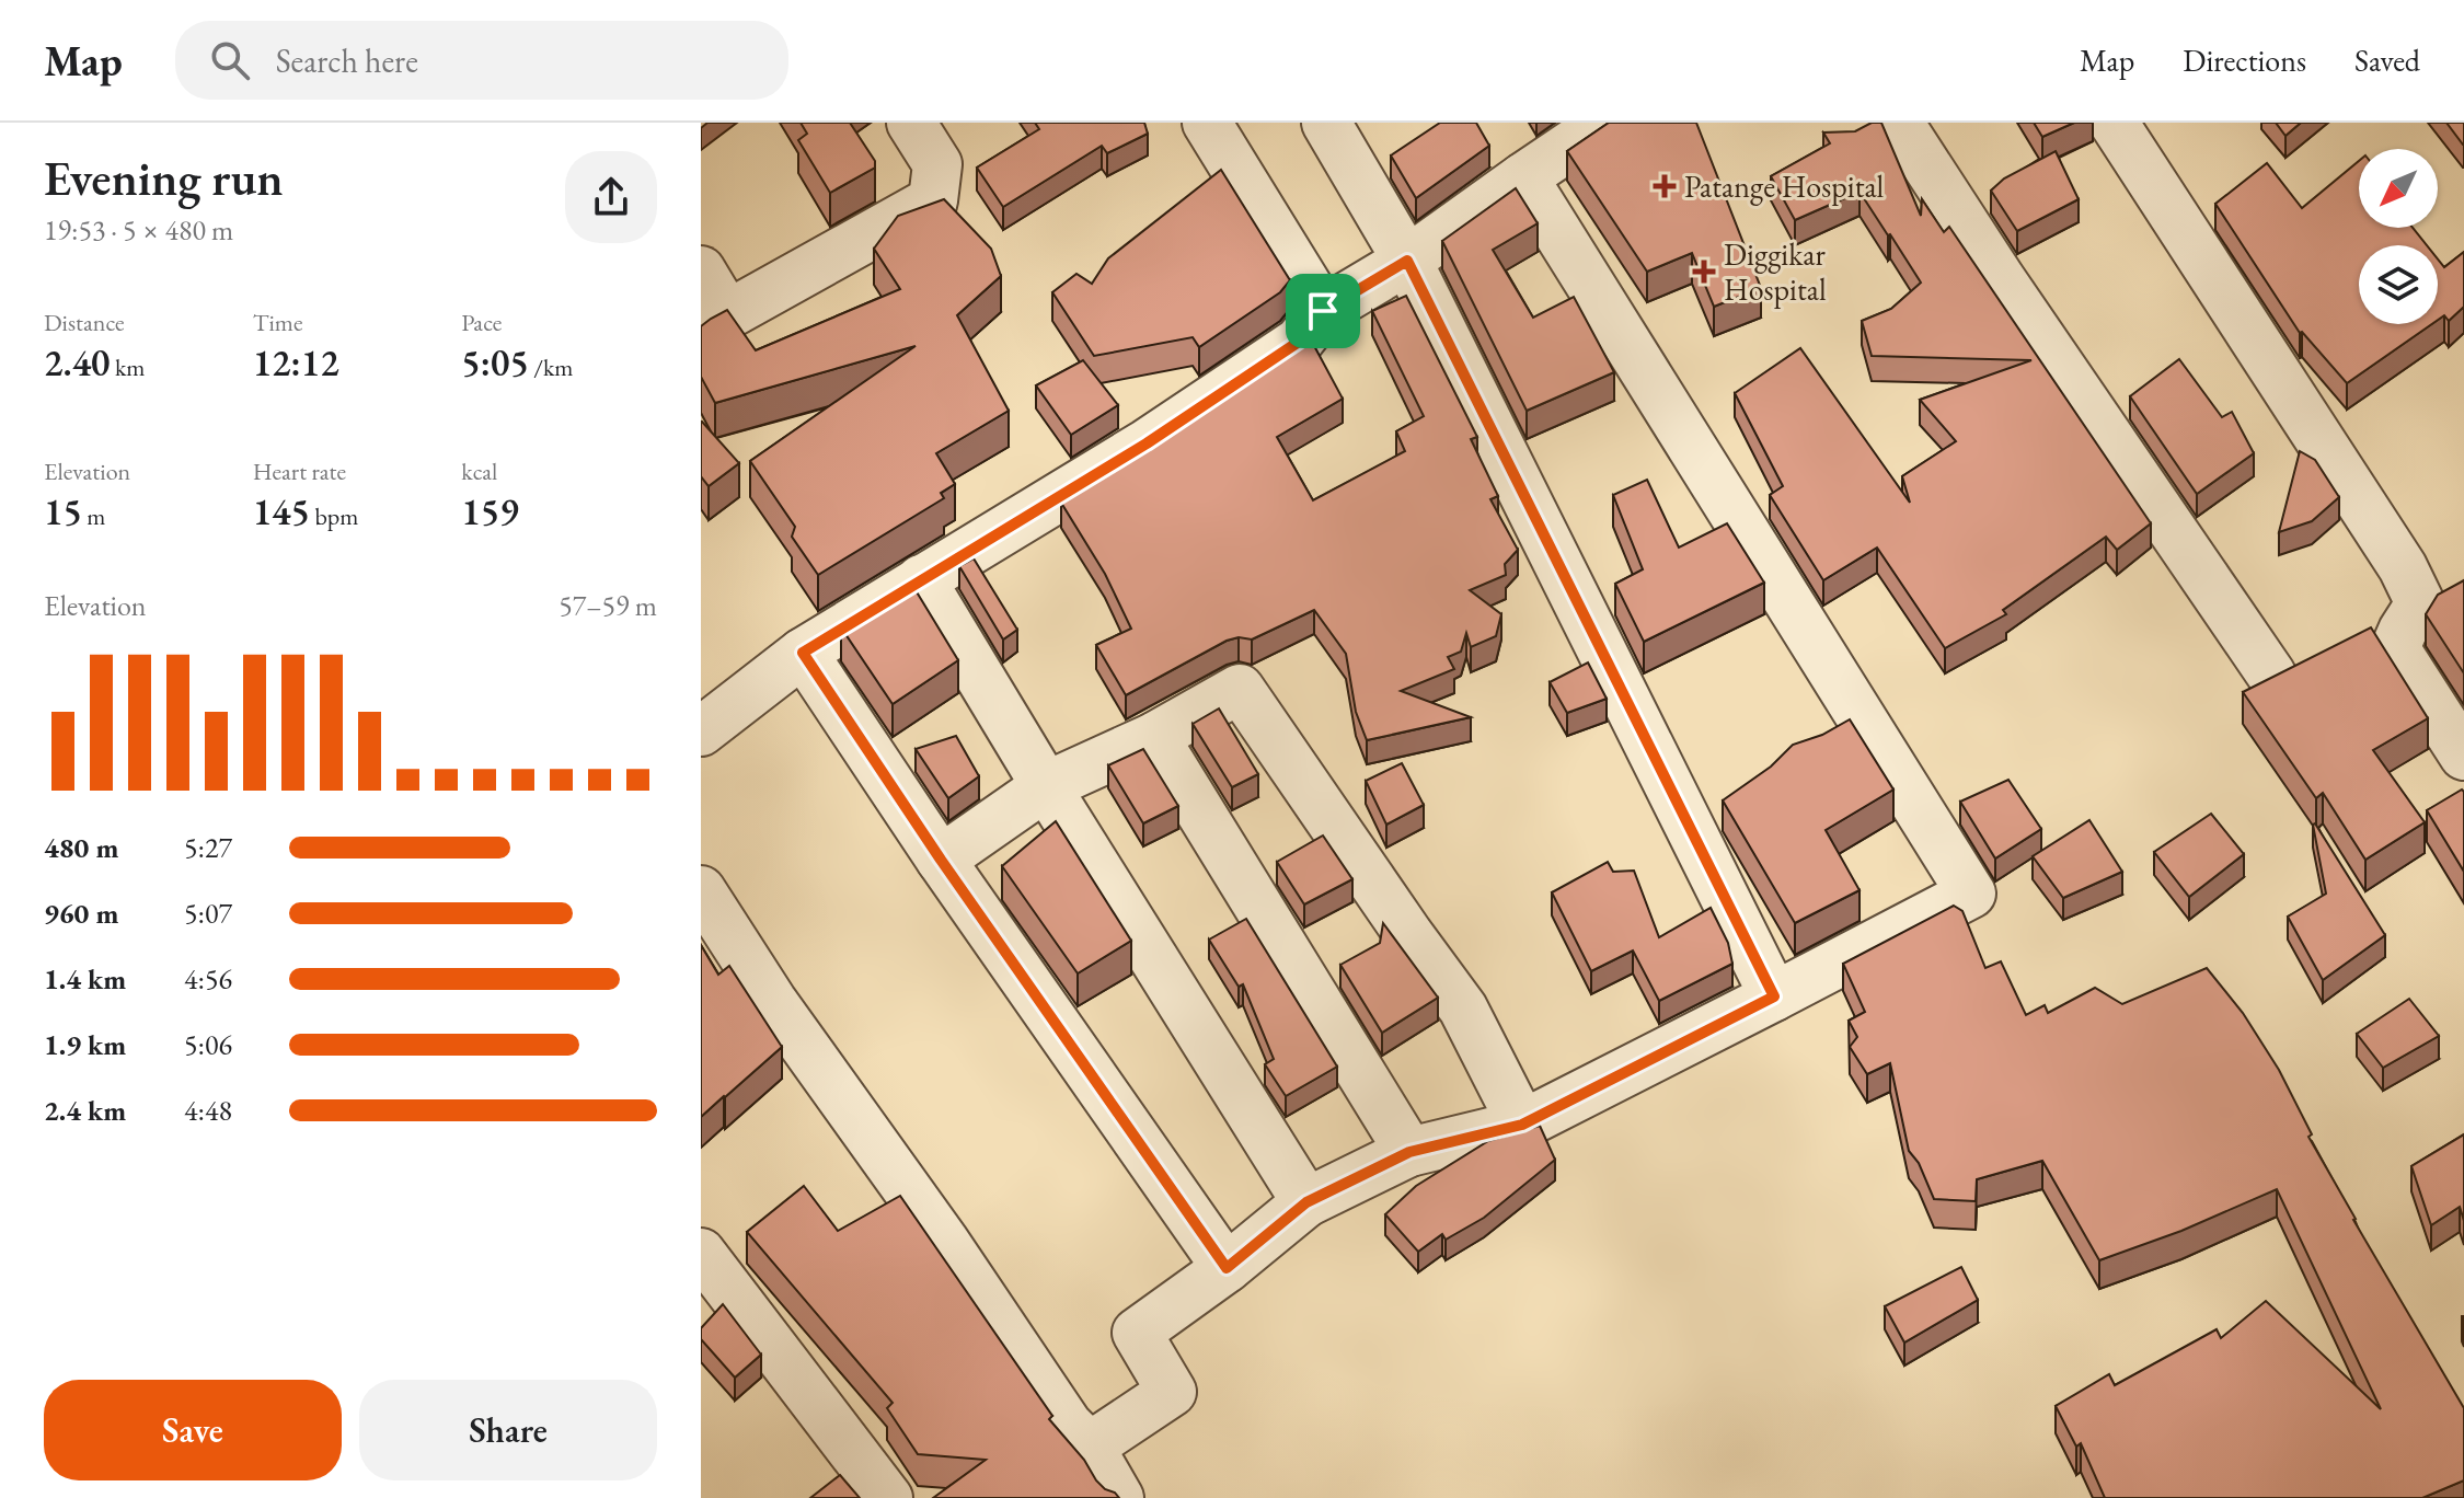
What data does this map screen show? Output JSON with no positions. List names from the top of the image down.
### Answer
{
  "places": {
    "health": ["Patange Hospital", "Diggikar Hospital"]
  },
  "north": "bottom left",
  "page": {
    "header": "Map",
    "search": "Search here",
    "nav": ["Map", "Directions", "Saved"],
    "heading": ["Evening run", "19:53 · 5 × 480 m"],
    "stats": [
      ["Distance", "2.40 km"],
      ["Time", "12:12"],
      ["Pace", "5:05 /km"],
      ["Elevation", "15 m"],
      ["Heart rate", "145 bpm"],
      ["kcal", "159"]
    ],
    "chart": ["Elevation", "57–59 m"],
    "list": [
      {
        "name": "480 m",
        "note": "5:27"
      },
      {
        "name": "960 m",
        "note": "5:07"
      },
      {
        "name": "1.4 km",
        "note": "4:56"
      },
      {
        "name": "1.9 km",
        "note": "5:06"
      },
      {
        "name": "2.4 km",
        "note": "4:48"
      }
    ],
    "buttons": ["Save", "Share"]
  }
}
